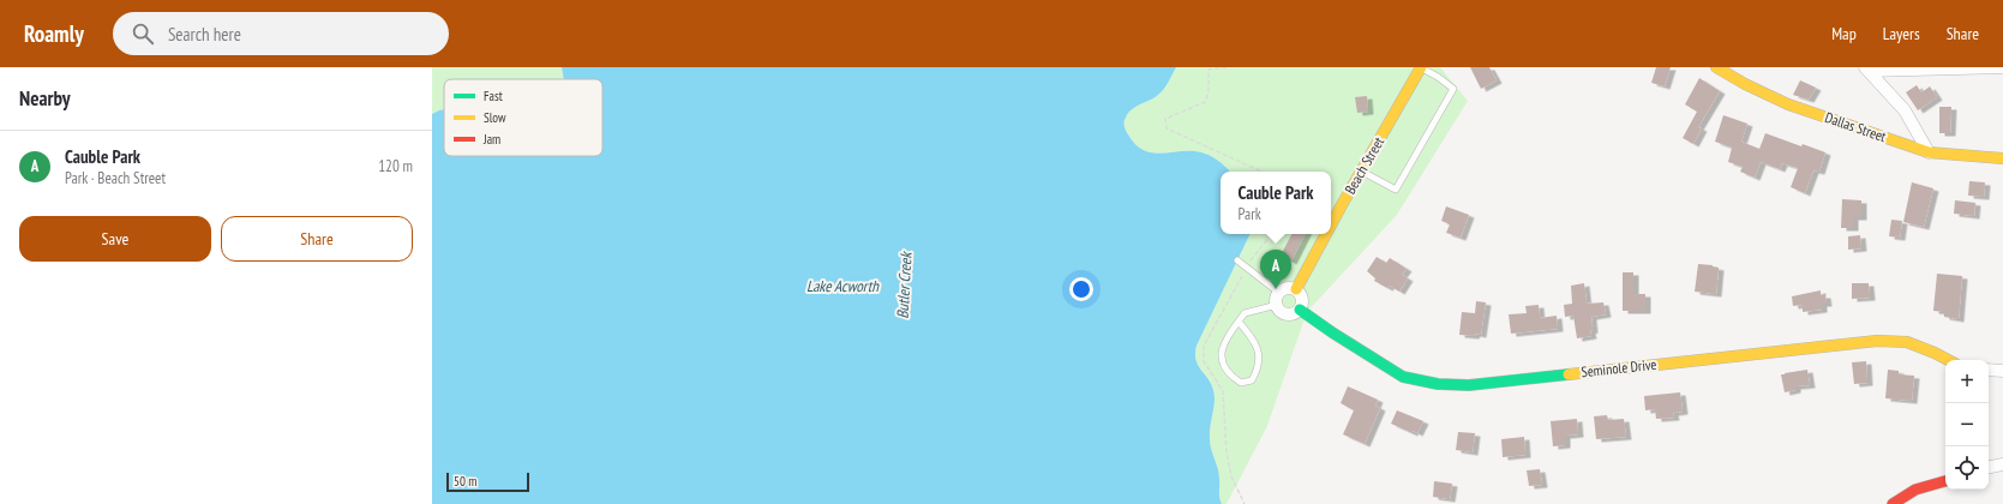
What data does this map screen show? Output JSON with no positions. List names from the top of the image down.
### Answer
{
  "streets": {
    "street": ["Dallas Street", "Beach Street", "Seminole Drive"]
  },
  "crossings": [
    ["Beach Street", "Seminole Drive"]
  ],
  "water": ["Lake Acworth", "Butler Creek"],
  "legend": ["Fast", "Slow", "Jam"],
  "scale_bar": "50 m",
  "page": {
    "header": "Roamly",
    "search": "Search here",
    "nav": ["Map", "Layers", "Share"],
    "heading": "Nearby",
    "list": [
      {
        "mark": "A",
        "name": "Cauble Park",
        "note": "Park · Beach Street",
        "value": "120 m"
      }
    ],
    "popup": ["Cauble Park", "Park"],
    "buttons": ["Save", "Share"],
    "pins": "A",
    "map_buttons": ["+", "−"],
    "scale": "50 m"
  }
}
